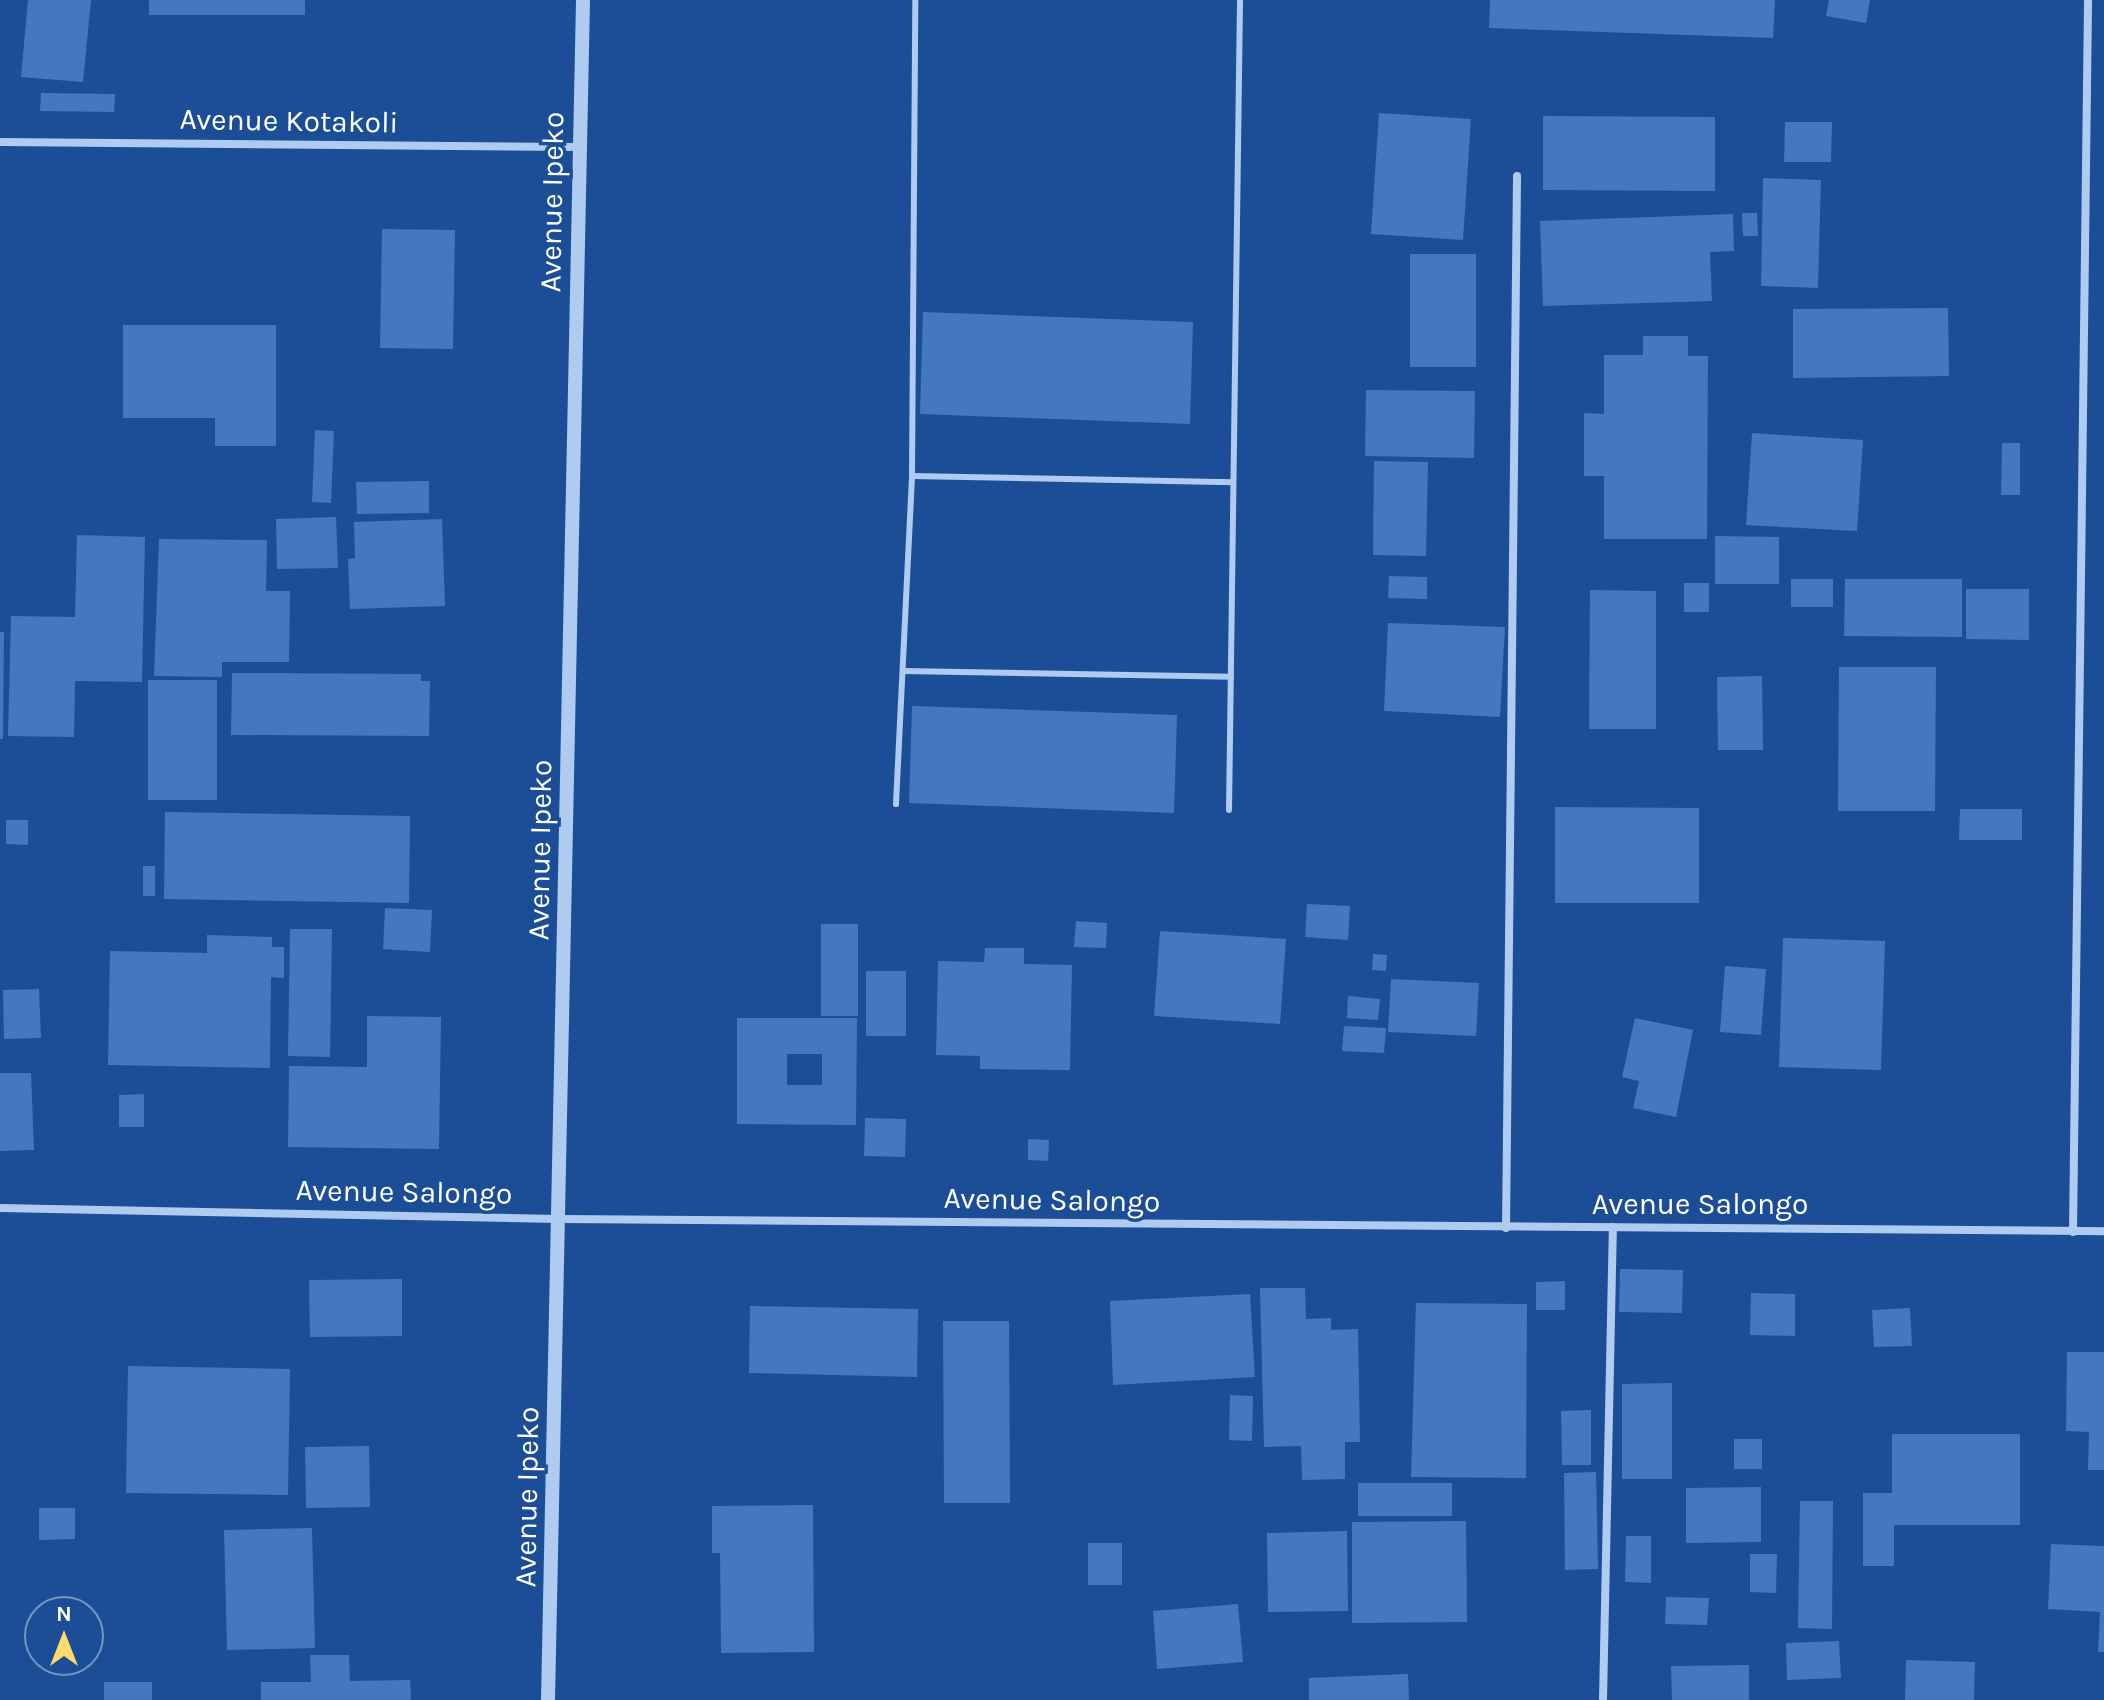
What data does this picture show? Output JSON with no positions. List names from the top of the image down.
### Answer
{
  "streets": {
    "street": ["Avenue Kotakoli", "Avenue Ipeko", "Avenue Salongo"]
  },
  "crossings": [
    ["Avenue Kotakoli", "Avenue Ipeko"],
    ["Avenue Ipeko", "Avenue Salongo"]
  ],
  "north": "top"
}
